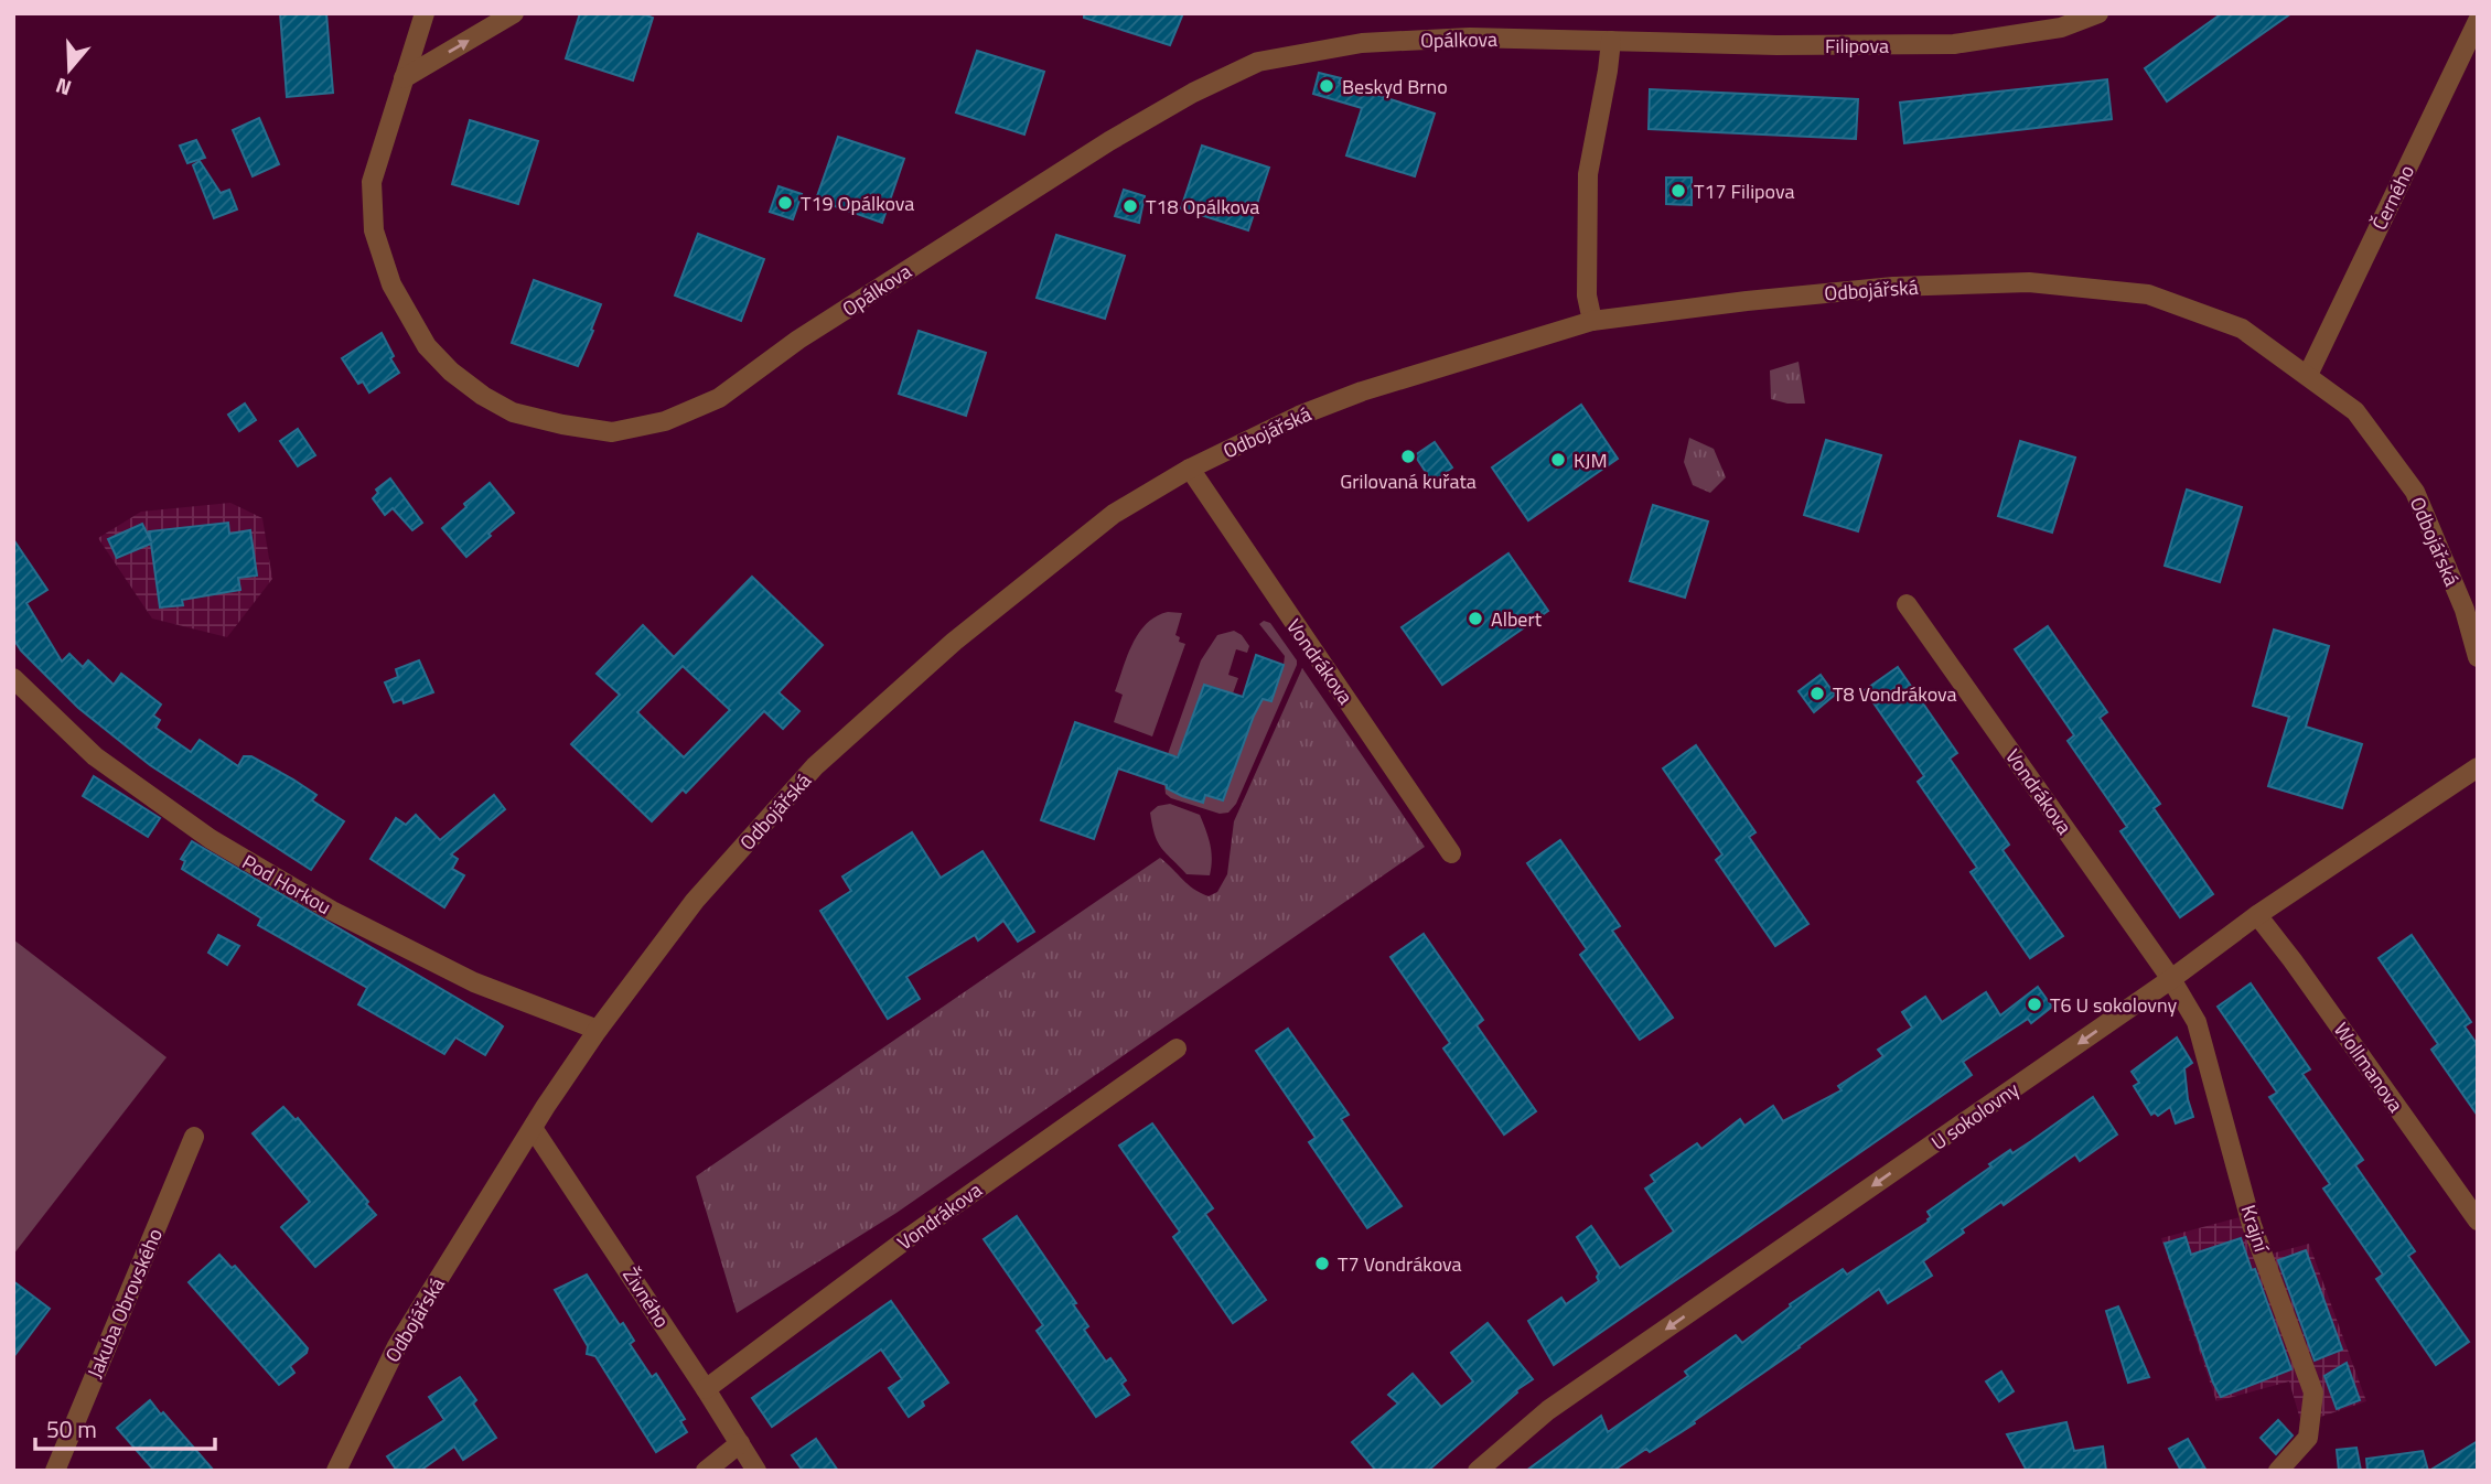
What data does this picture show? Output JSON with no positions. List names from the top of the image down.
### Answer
{
  "streets": {
    "street": [
      "Opálkova",
      "Filipova",
      "Černého",
      "Odbojářská",
      "Vondrákova",
      "Pod Horkou",
      "Wollmanova",
      "U sokolovny",
      "Krajní",
      "Živného",
      "Jakuba Obrovského"
    ]
  },
  "crossings": [
    ["Opálkova", "Filipova"],
    ["Černého", "Odbojářská"],
    ["Odbojářská", "Vondrákova"],
    ["Odbojářská", "Pod Horkou"],
    ["Odbojářská", "Živného"],
    ["Vondrákova", "U sokolovny"],
    ["Vondrákova", "Krajní"],
    ["Vondrákova", "Živného"],
    ["Wollmanova", "U sokolovny"],
    ["U sokolovny", "Krajní"]
  ],
  "one_way": ["U sokolovny"],
  "places": [
    "Beskyd Brno",
    "T17 Filipova",
    "T19 Opálkova",
    "T18 Opálkova",
    "Grilovaná kuřata",
    "KJM",
    "Albert",
    "T8 Vondrákova",
    "T6 U sokolovny",
    "T7 Vondrákova"
  ],
  "scale_bar": "50 m",
  "north": "bottom"
}
